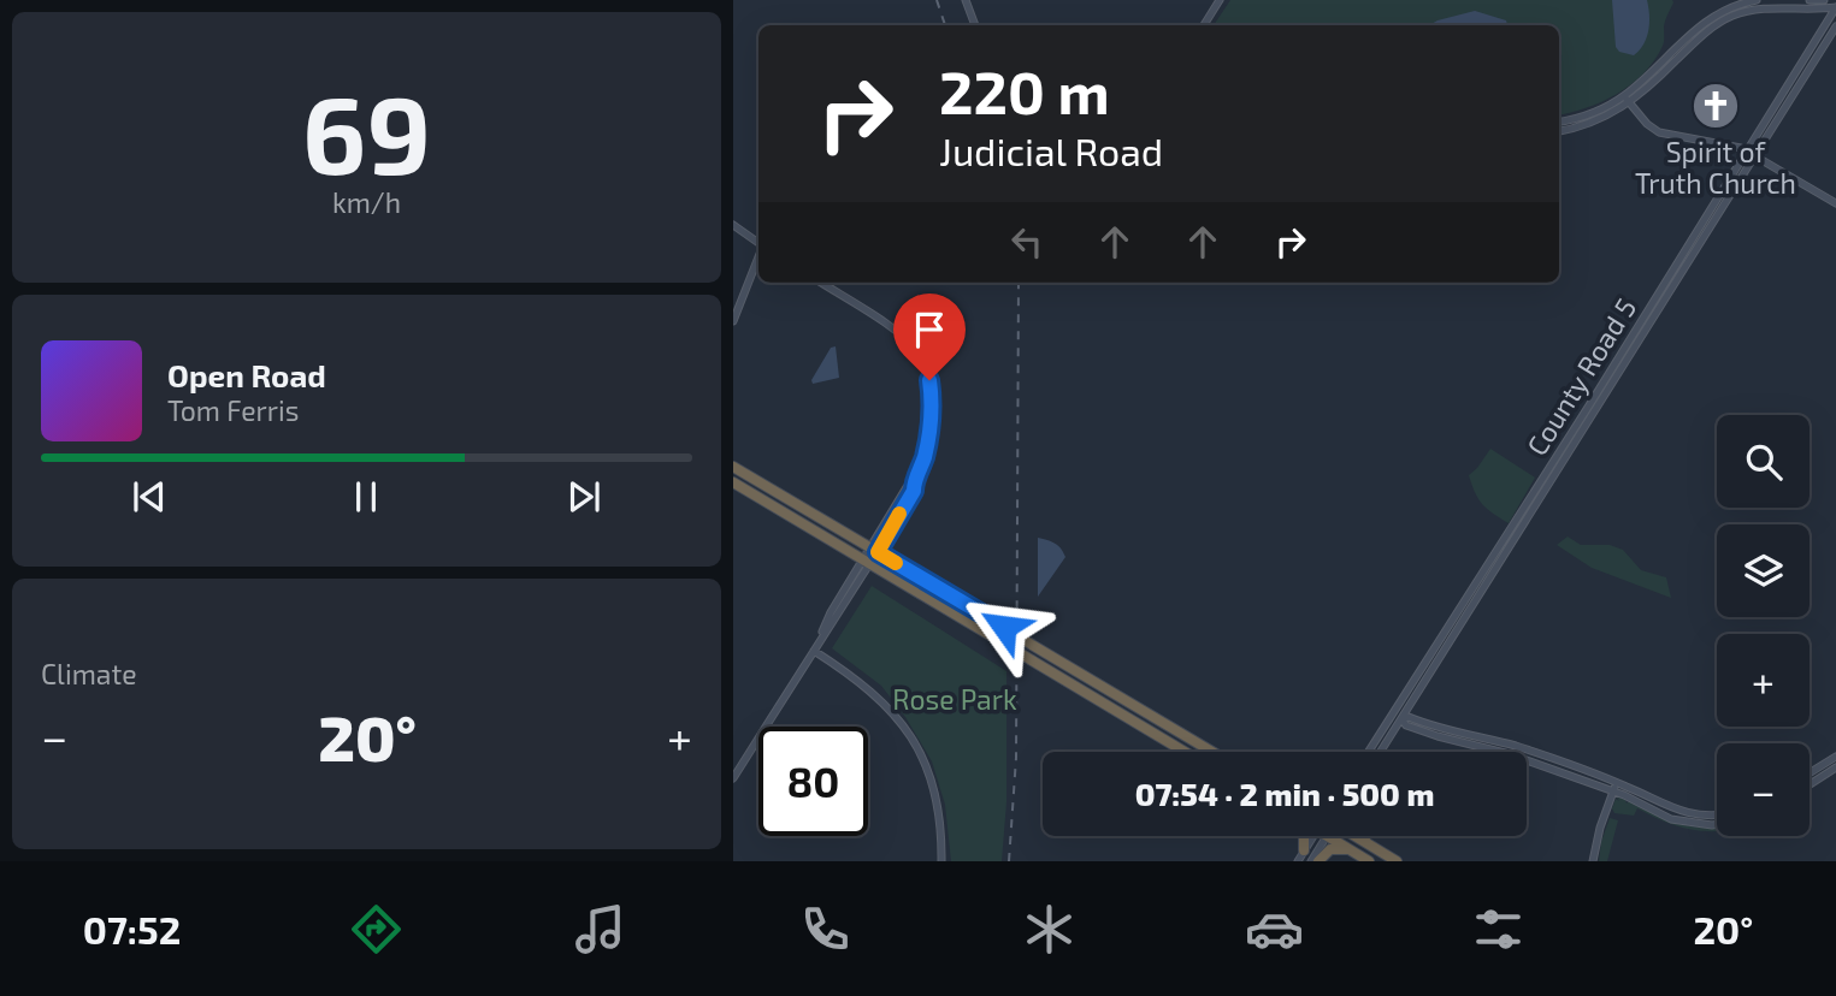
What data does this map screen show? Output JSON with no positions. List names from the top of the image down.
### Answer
{
  "streets": {
    "main road": ["County Road 5"]
  },
  "parks": ["Rose Park"],
  "places": {
    "church": ["Spirit of Truth Church"]
  },
  "page": {
    "tile": [
      ["69", "km/h"],
      "Climate"
    ],
    "turn": ["220 m", "Judicial Road"],
    "song": ["Open Road", "Tom Ferris"],
    "map_buttons": ["+", "−"],
    "heat": ["−", "20°", "+"],
    "limit": "80",
    "trip": "07:54 · 2 min · 500 m",
    "tabs": ["07:52", "20°"]
  }
}
